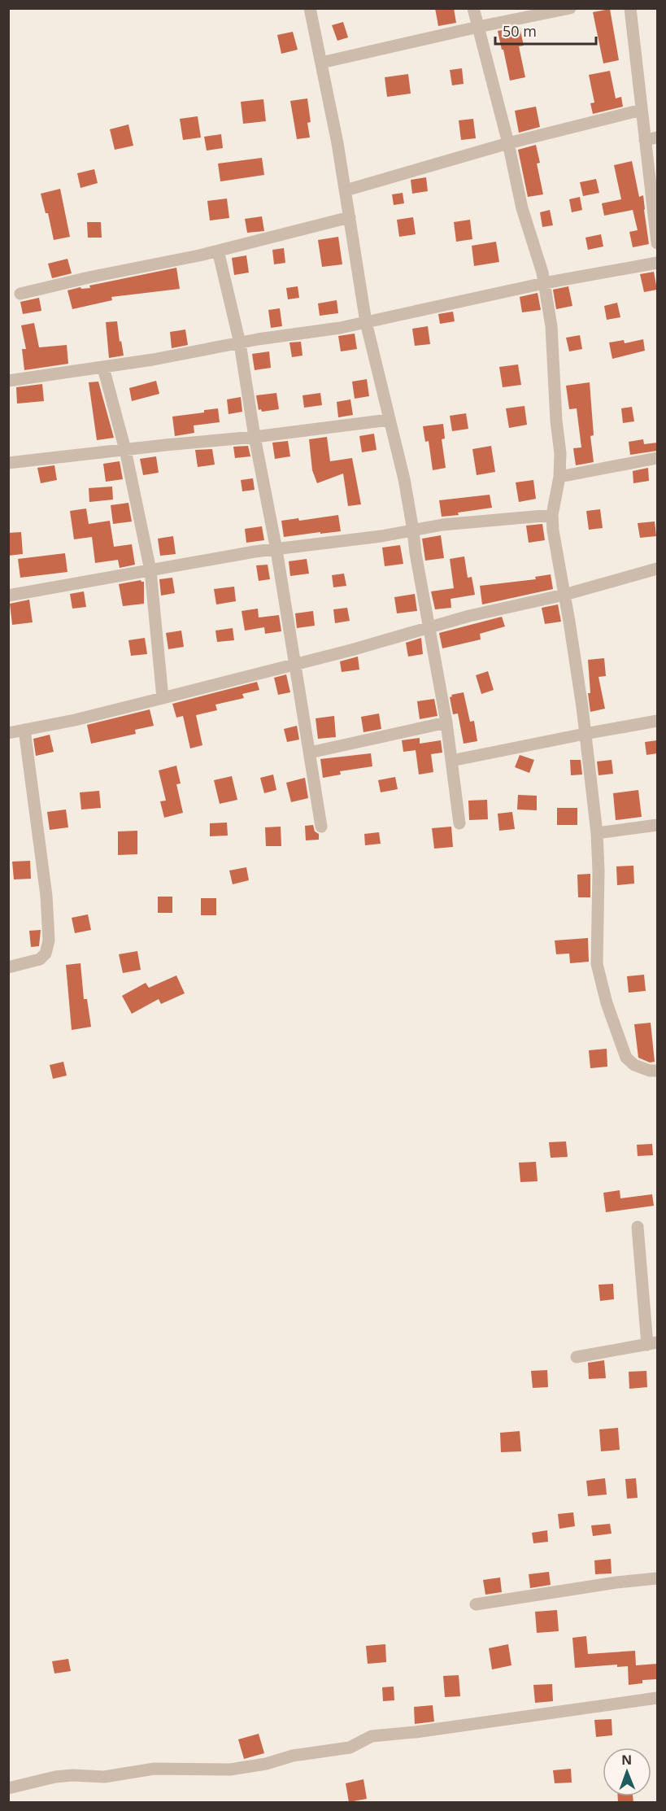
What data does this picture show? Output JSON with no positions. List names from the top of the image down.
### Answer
{
  "scale_bar": "50 m",
  "north": "top"
}
